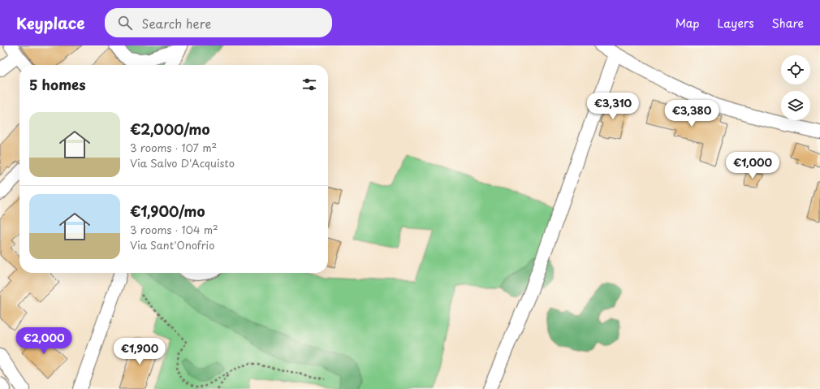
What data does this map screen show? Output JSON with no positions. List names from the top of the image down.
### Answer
{
  "page": {
    "header": "Keyplace",
    "search": "Search here",
    "nav": ["Map", "Layers", "Share"],
    "heading": "5 homes",
    "price": [
      "€3,310",
      "€3,380",
      "€1,000",
      "€2,000",
      "€1,900"
    ],
    "list": [
      {
        "name": "€2,000/mo",
        "note": "3 rooms · 107 m² · Via Salvo D'Acquisto"
      },
      {
        "name": "€1,900/mo",
        "note": "3 rooms · 104 m² · Via Sant'Onofrio"
      }
    ]
  }
}
